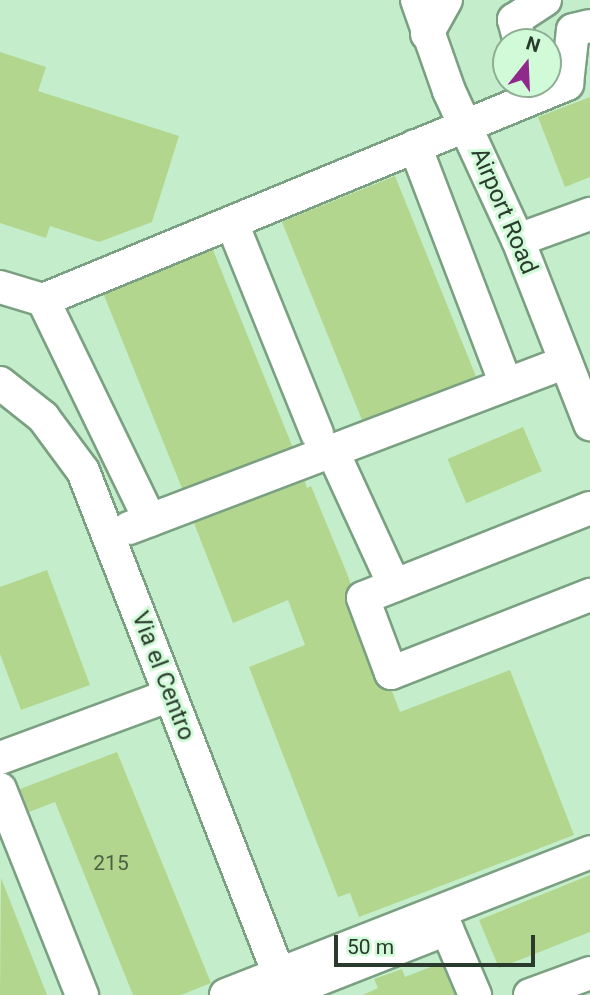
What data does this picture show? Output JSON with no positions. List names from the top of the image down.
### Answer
{
  "streets": {
    "street": ["Airport Road", "Via el Centro"]
  },
  "house_numbers": ["215"],
  "scale_bar": "50 m",
  "north": "top"
}
